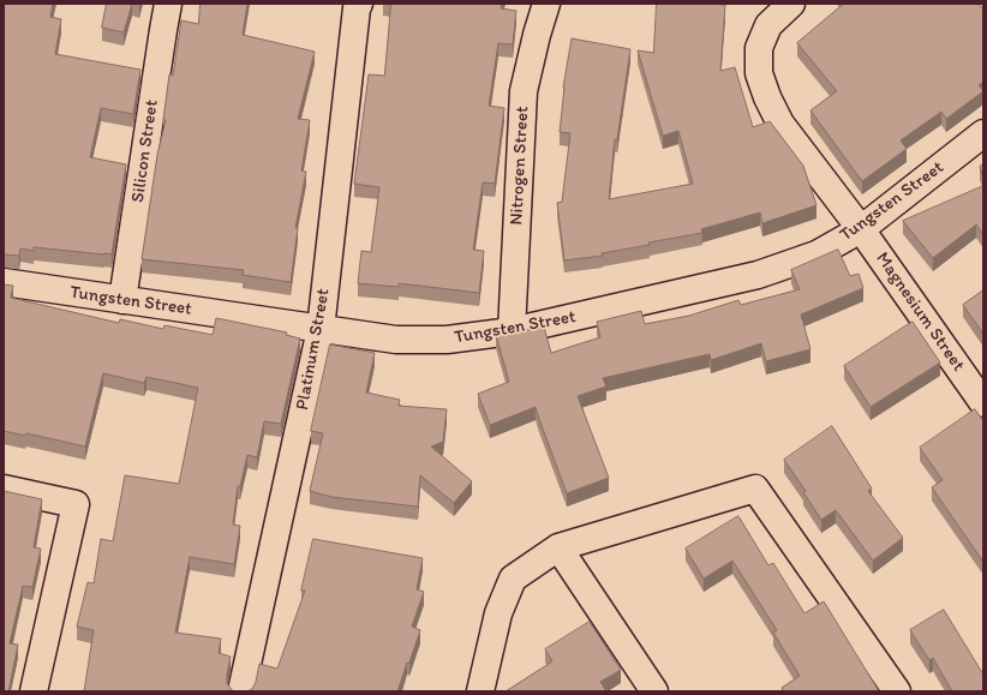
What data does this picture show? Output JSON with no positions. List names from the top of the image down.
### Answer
{
  "streets": {
    "street": [
      "Silicon Street",
      "Nitrogen Street",
      "Tungsten Street",
      "Magnesium Street",
      "Platinum Street"
    ]
  },
  "crossings": [
    ["Silicon Street", "Tungsten Street"],
    ["Nitrogen Street", "Tungsten Street"],
    ["Tungsten Street", "Magnesium Street"],
    ["Tungsten Street", "Platinum Street"]
  ]
}
